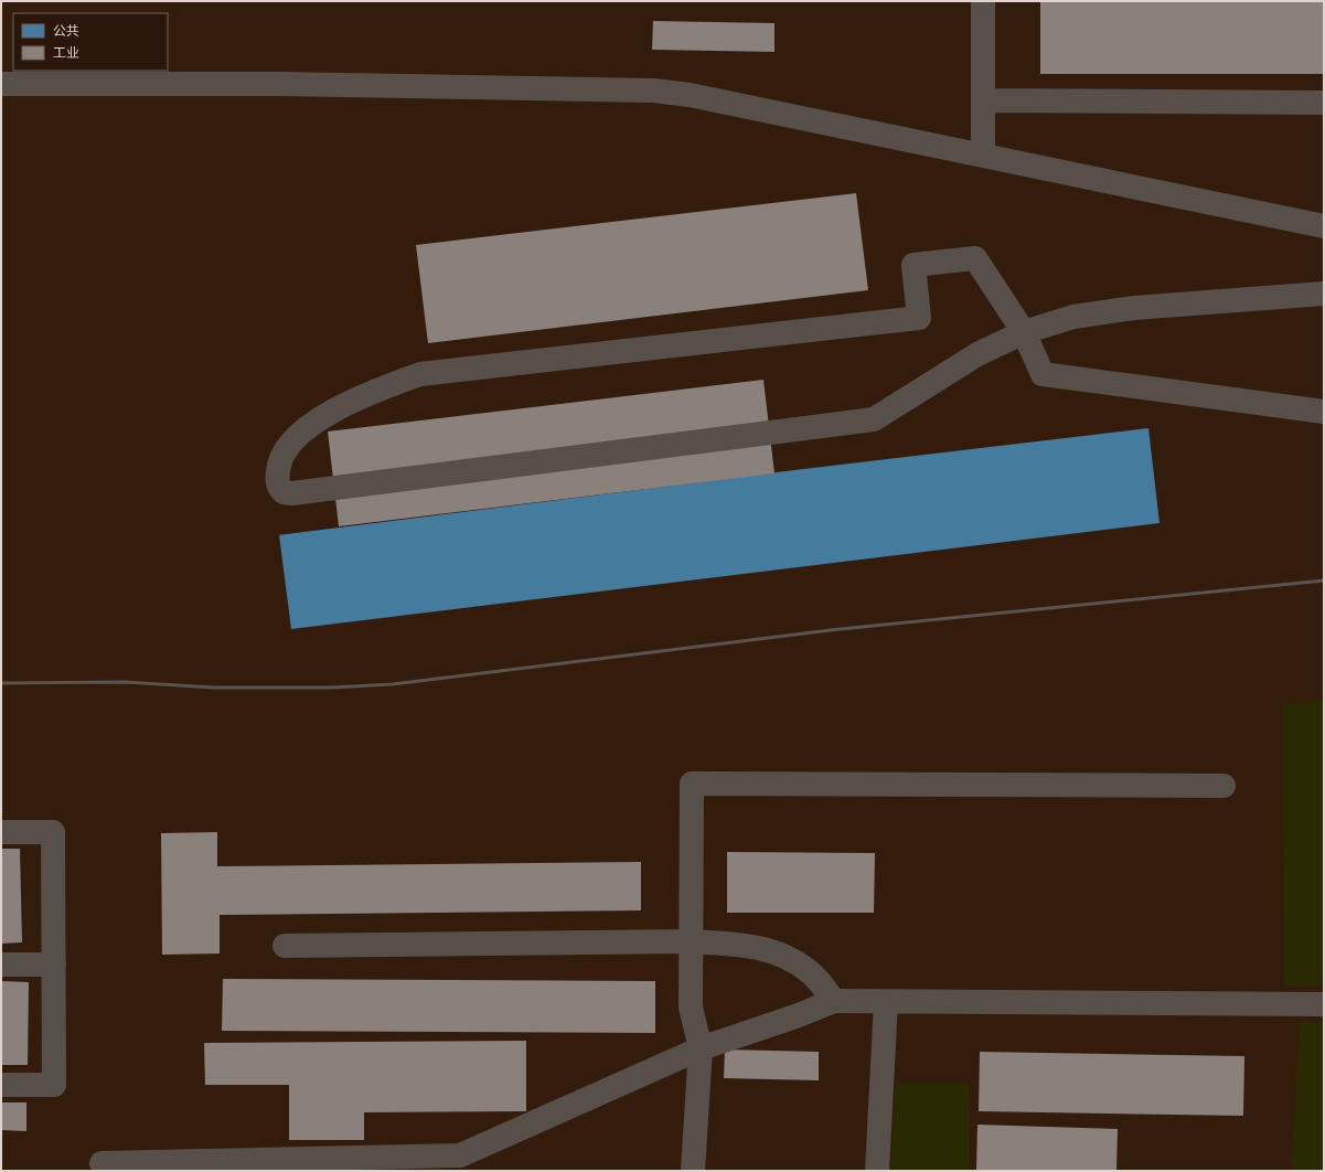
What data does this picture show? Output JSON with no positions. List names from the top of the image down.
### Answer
{
  "legend": ["公共", "工业"]
}
